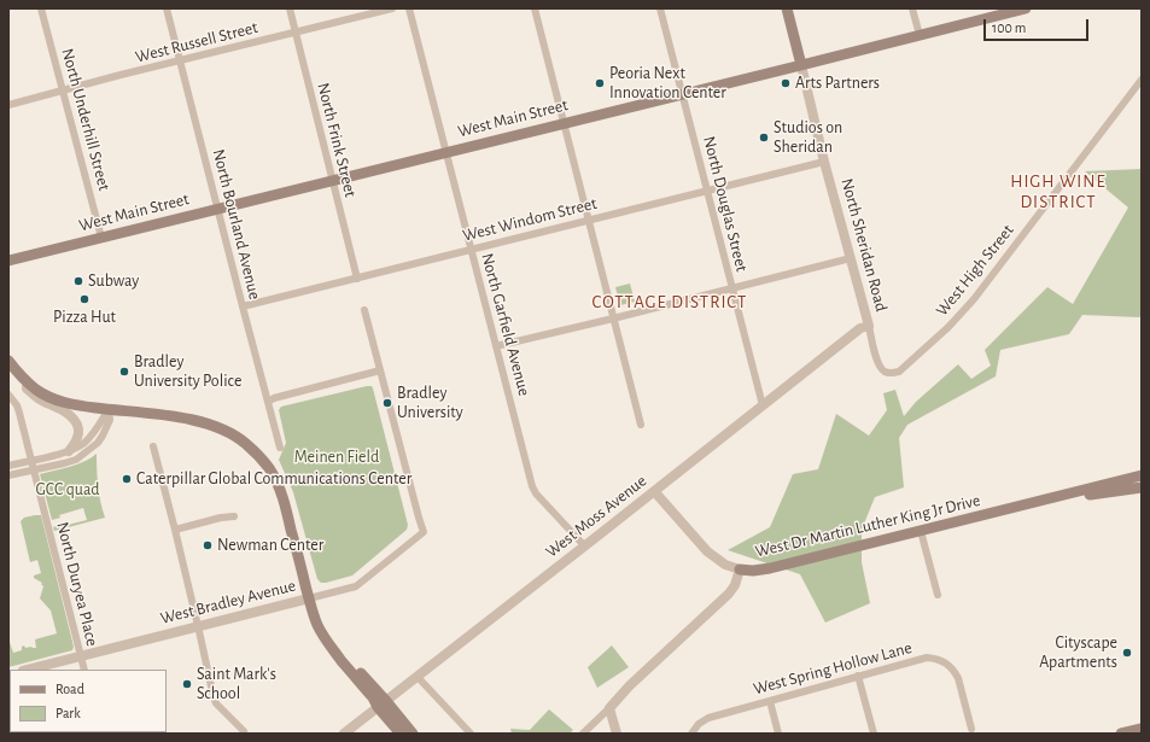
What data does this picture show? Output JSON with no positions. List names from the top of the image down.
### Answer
{
  "streets": {
    "main road": ["West Main Street", "North Sheridan Road", "West Dr Martin Luther King Jr Drive"],
    "street": [
      "West Russell Street",
      "North Underhill Street",
      "North Frink Street",
      "North Douglas Street",
      "West Windom Street",
      "North Bourland Avenue",
      "West High Street",
      "North Garfield Avenue",
      "West Moss Avenue",
      "North Duryea Place",
      "West Bradley Avenue",
      "West Spring Hollow Lane"
    ]
  },
  "crossings": [
    ["West Russell Street", "North Underhill Street"],
    ["West Russell Street", "North Frink Street"],
    ["West Russell Street", "North Bourland Avenue"],
    ["West Main Street", "North Underhill Street"],
    ["West Main Street", "North Frink Street"],
    ["West Main Street", "North Douglas Street"],
    ["West Main Street", "North Bourland Avenue"],
    ["West Main Street", "North Sheridan Road"],
    ["West Main Street", "North Garfield Avenue"],
    ["North Frink Street", "West Windom Street"],
    ["North Douglas Street", "West Windom Street"],
    ["North Douglas Street", "West Moss Avenue"],
    ["West Windom Street", "North Bourland Avenue"],
    ["West Windom Street", "North Sheridan Road"],
    ["West Windom Street", "North Garfield Avenue"],
    ["North Sheridan Road", "West High Street"],
    ["North Sheridan Road", "West Moss Avenue"],
    ["North Garfield Avenue", "West Moss Avenue"],
    ["North Duryea Place", "West Bradley Avenue"]
  ],
  "districts": ["HIGH WINE DISTRICT", "COTTAGE DISTRICT"],
  "parks": ["Meinen Field", "GCC quad"],
  "places": [
    "Peoria Next Innovation Center",
    "Arts Partners",
    "Studios on Sheridan",
    "Subway",
    "Pizza Hut",
    "Bradley University Police",
    "Bradley University",
    "Caterpillar Global Communications Center",
    "Newman Center",
    "Cityscape Apartments",
    "Saint Mark's School"
  ],
  "legend": ["Road", "Park"],
  "scale_bar": "100 m"
}
